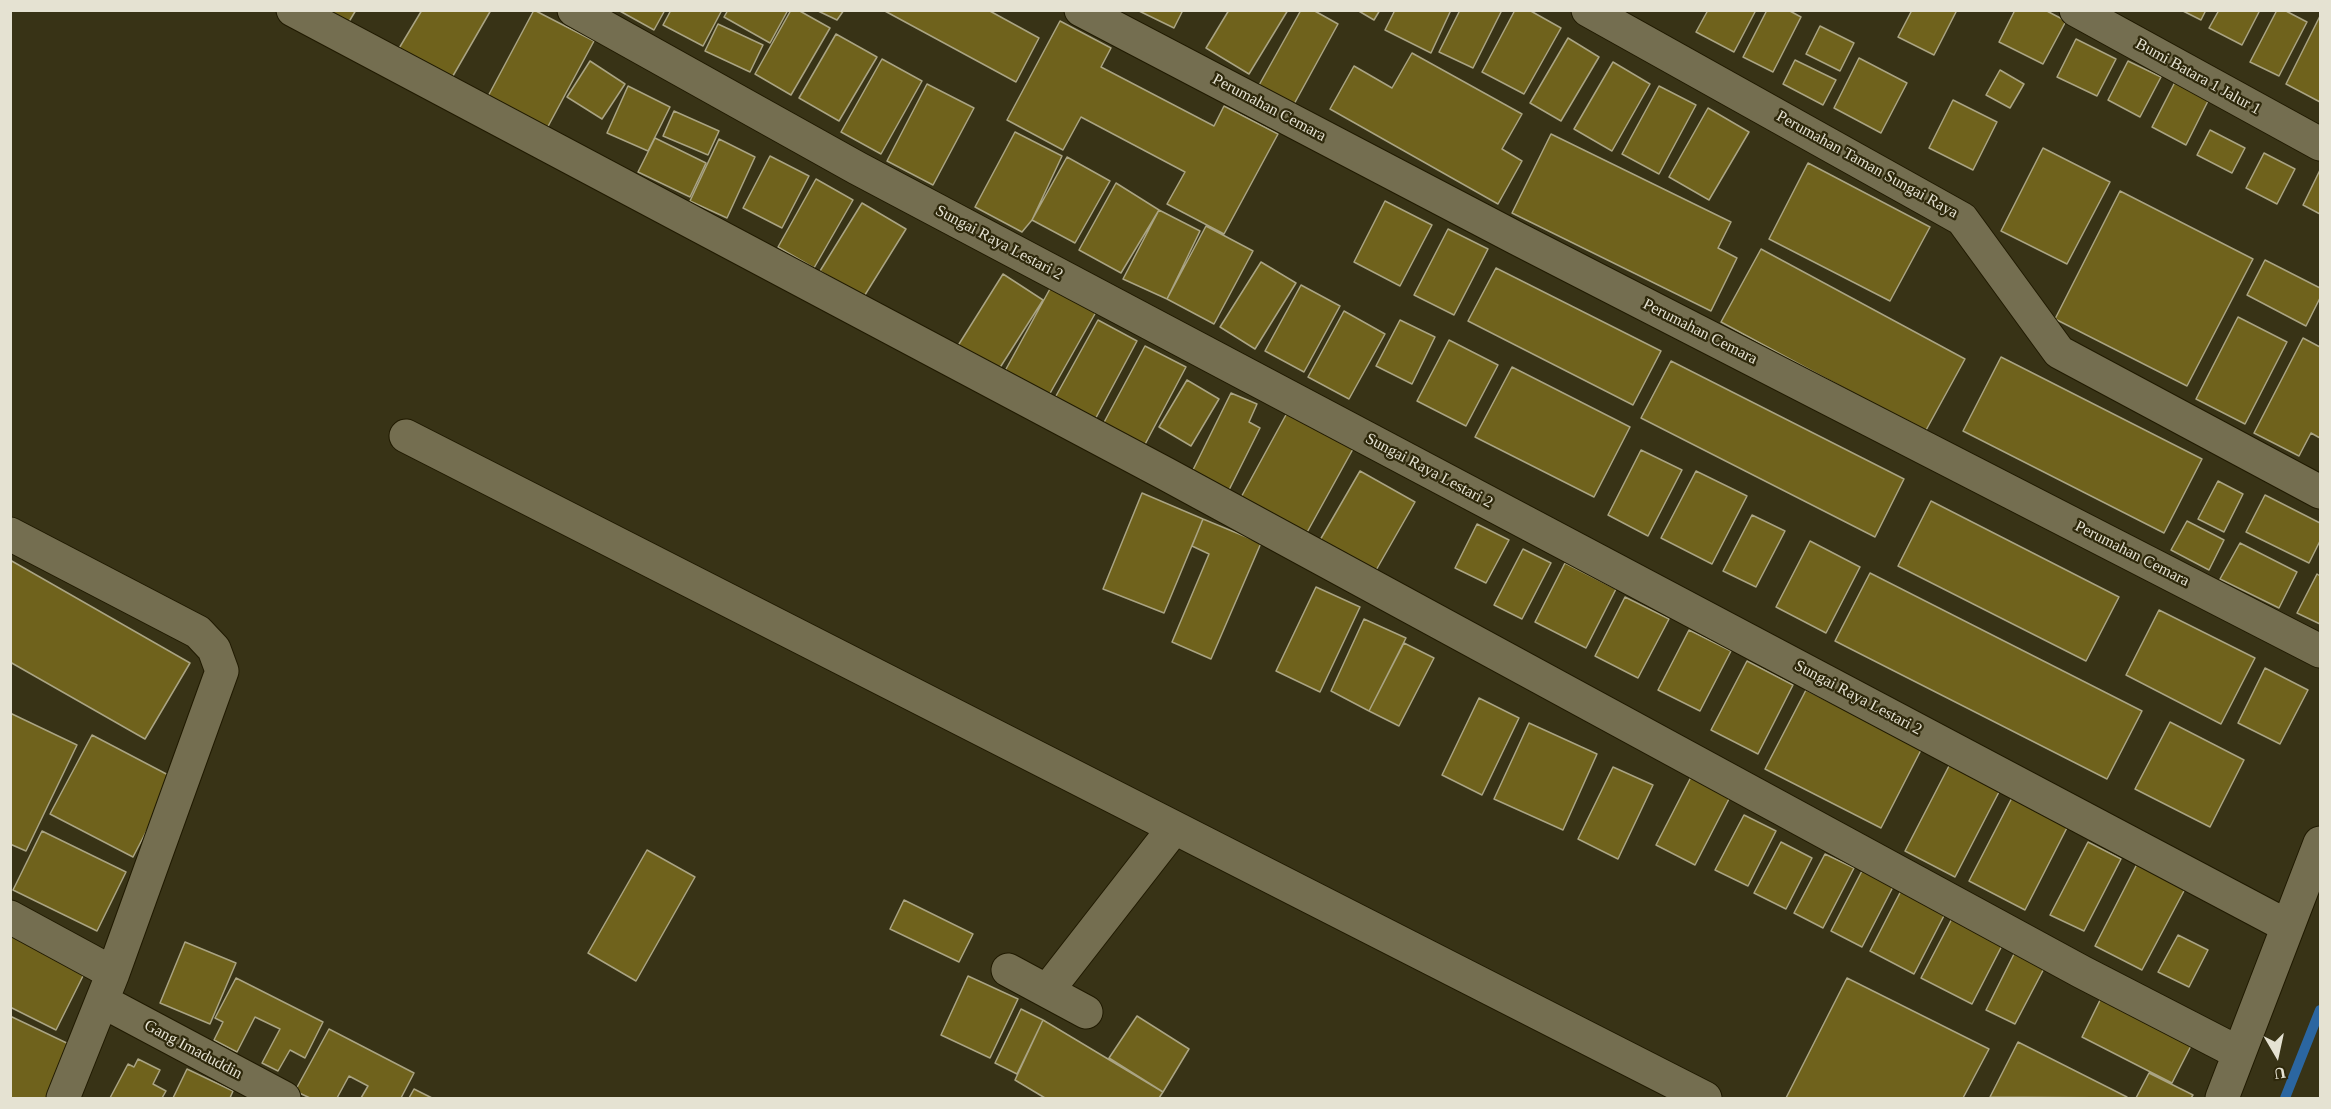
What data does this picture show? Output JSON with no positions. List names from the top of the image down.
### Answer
{
  "streets": {
    "street": [
      "Bumi Batara 1 Jalur 1",
      "Perumahan Cemara",
      "Perumahan Taman Sungai Raya",
      "Sungai Raya Lestari 2",
      "Gang Imaduddin"
    ]
  },
  "north": "bottom"
}
